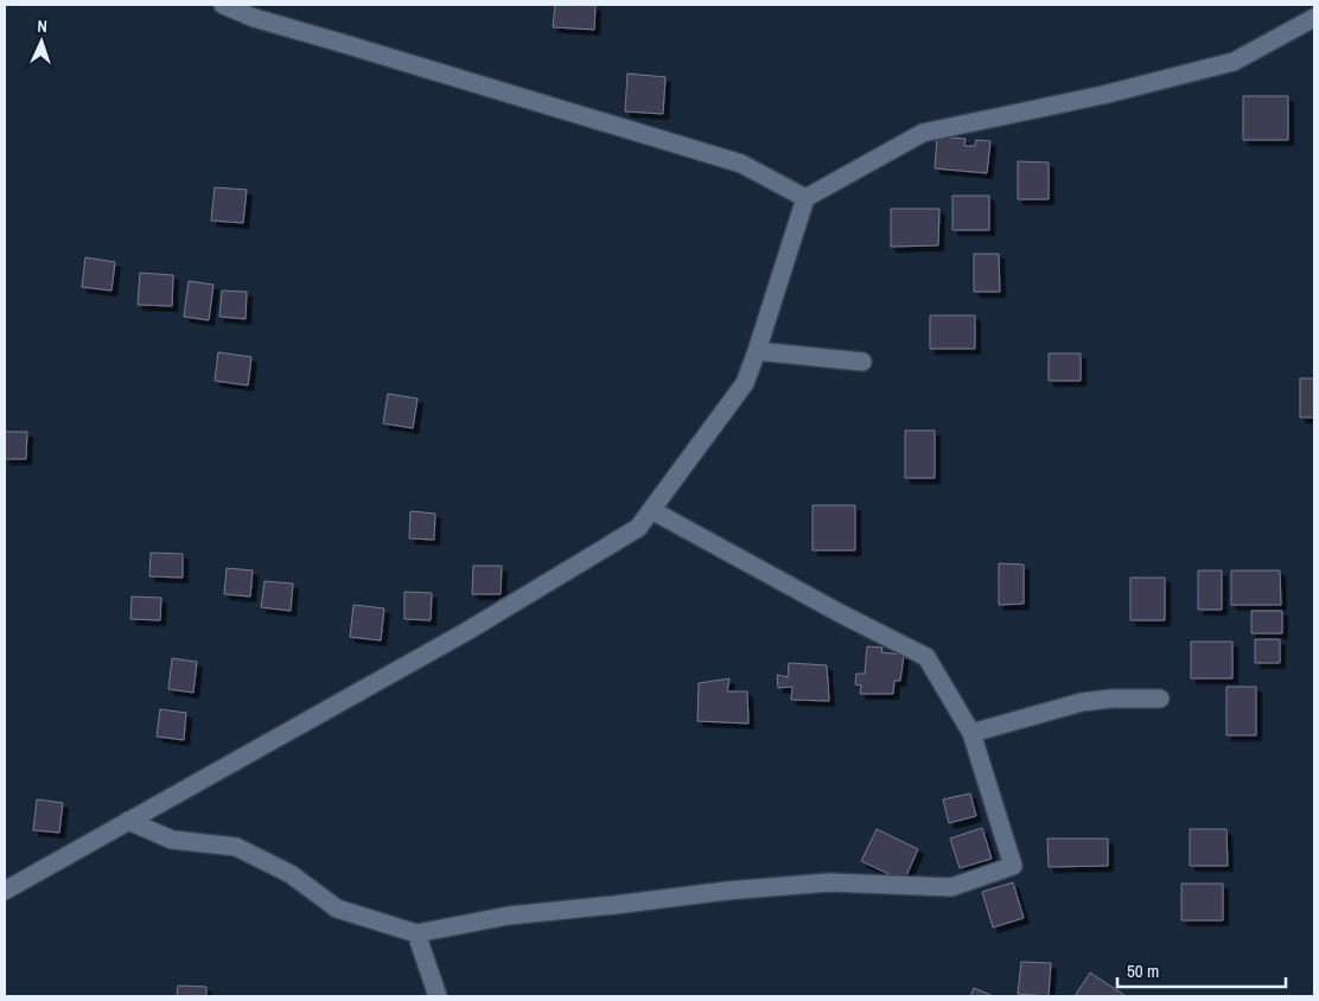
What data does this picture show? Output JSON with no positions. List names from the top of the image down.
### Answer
{
  "scale_bar": "50 m",
  "north": "top"
}
